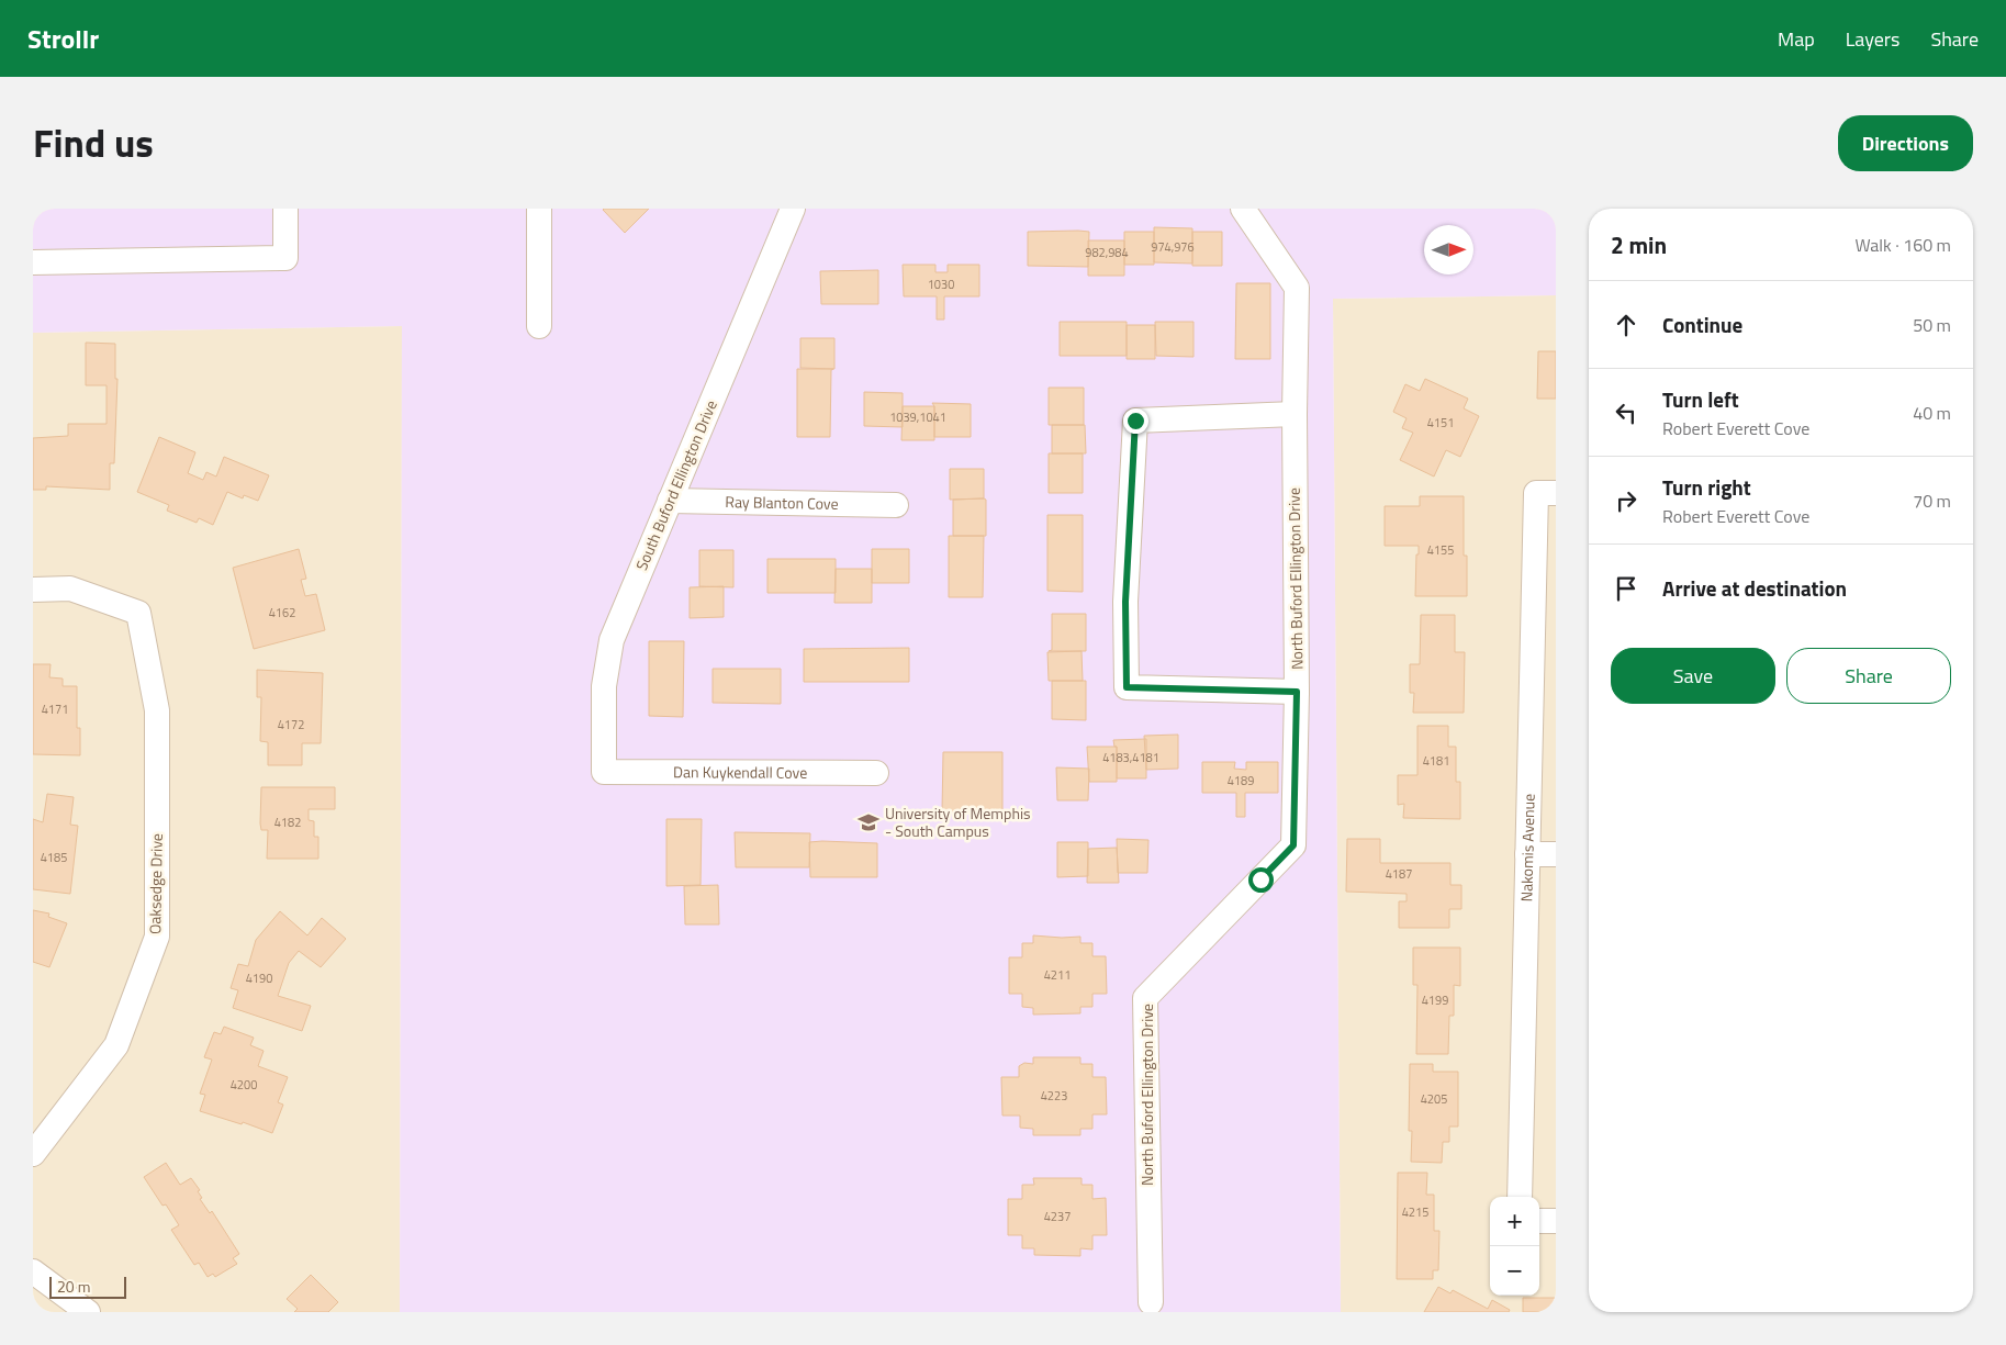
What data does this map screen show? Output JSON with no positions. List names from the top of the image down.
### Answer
{
  "streets": {
    "street": [
      "South Buford Ellington Drive",
      "Ray Blanton Cove",
      "North Buford Ellington Drive",
      "Dan Kuykendall Cove",
      "Nakomis Avenue",
      "Oaksedge Drive"
    ]
  },
  "crossings": [
    ["South Buford Ellington Drive", "Ray Blanton Cove"],
    ["South Buford Ellington Drive", "Dan Kuykendall Cove"]
  ],
  "places": {
    "school or university": ["University of Memphis - South Campus"]
  },
  "house_numbers": [
    "974,976",
    "982,984",
    "1030",
    "1039,1041",
    "4151",
    "4155",
    "4162",
    "4171",
    "4172",
    "4183,4181",
    "4181",
    "4189",
    "4182",
    "4185",
    "4187",
    "4211",
    "4190",
    "4199",
    "4200",
    "4223",
    "4205",
    "4215",
    "4237"
  ],
  "scale_bar": "20 m",
  "north": "right",
  "page": {
    "header": "Strollr",
    "nav": ["Map", "Layers", "Share"],
    "title": "Find us",
    "buttons": [
      "Directions",
      ["Save", "Share"]
    ],
    "heading": ["2 min", "Walk · 160 m"],
    "list": [
      ["Continue", "50 m"],
      ["Turn left", "Robert Everett Cove", "40 m"],
      ["Turn right", "Robert Everett Cove", "70 m"],
      "Arrive at destination"
    ],
    "map_buttons": ["+", "−"],
    "scale": "20 m"
  }
}
